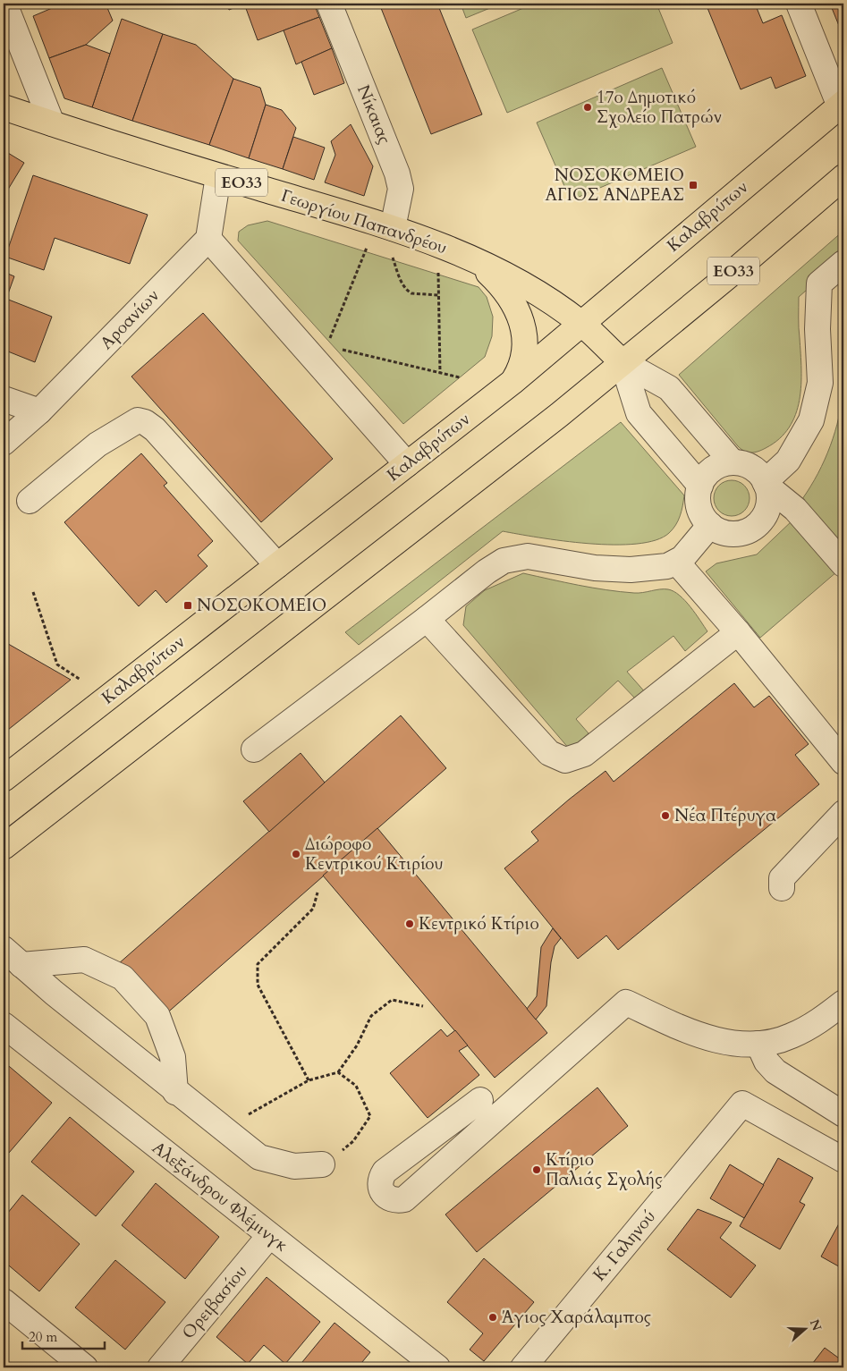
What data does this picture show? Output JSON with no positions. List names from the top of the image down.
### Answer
{
  "streets": {
    "main road": ["ΕΟ33", "Καλαβρύτων", "Γεωργίου Παπανδρέου"],
    "street": [
      "Νίκαιας",
      "Αροανίων",
      "Αλεξάνδρου Φλέμινγκ",
      "Κ. Γαληνού",
      "Ορειβασίου"
    ]
  },
  "crossings": [
    ["Νίκαιας", "Γεωργίου Παπανδρέου"],
    ["ΕΟ33", "Γεωργίου Παπανδρέου"],
    ["Καλαβρύτων", "Γεωργίου Παπανδρέου"],
    ["Αλεξάνδρου Φλέμινγκ", "Ορειβασίου"]
  ],
  "places": {
    "other": [
      "17ο Δημοτικό Σχολείο Πατρών",
      "Νέα Πτέρυγα",
      "Διώροφο Κεντρικού Κτιρίου",
      "Κεντρικό Κτίριο",
      "Κτίριο Παλιάς Σχολής",
      "Άγιος Χαράλαμπος"
    ],
    "transit": ["ΝΟΣΟΚΟΜΕΙΟ ΑΓΙΟΣ ΑΝΔΡΕΑΣ", "ΝΟΣΟΚΟΜΕΙΟ"]
  },
  "scale_bar": "20 m",
  "north": "right"
}
